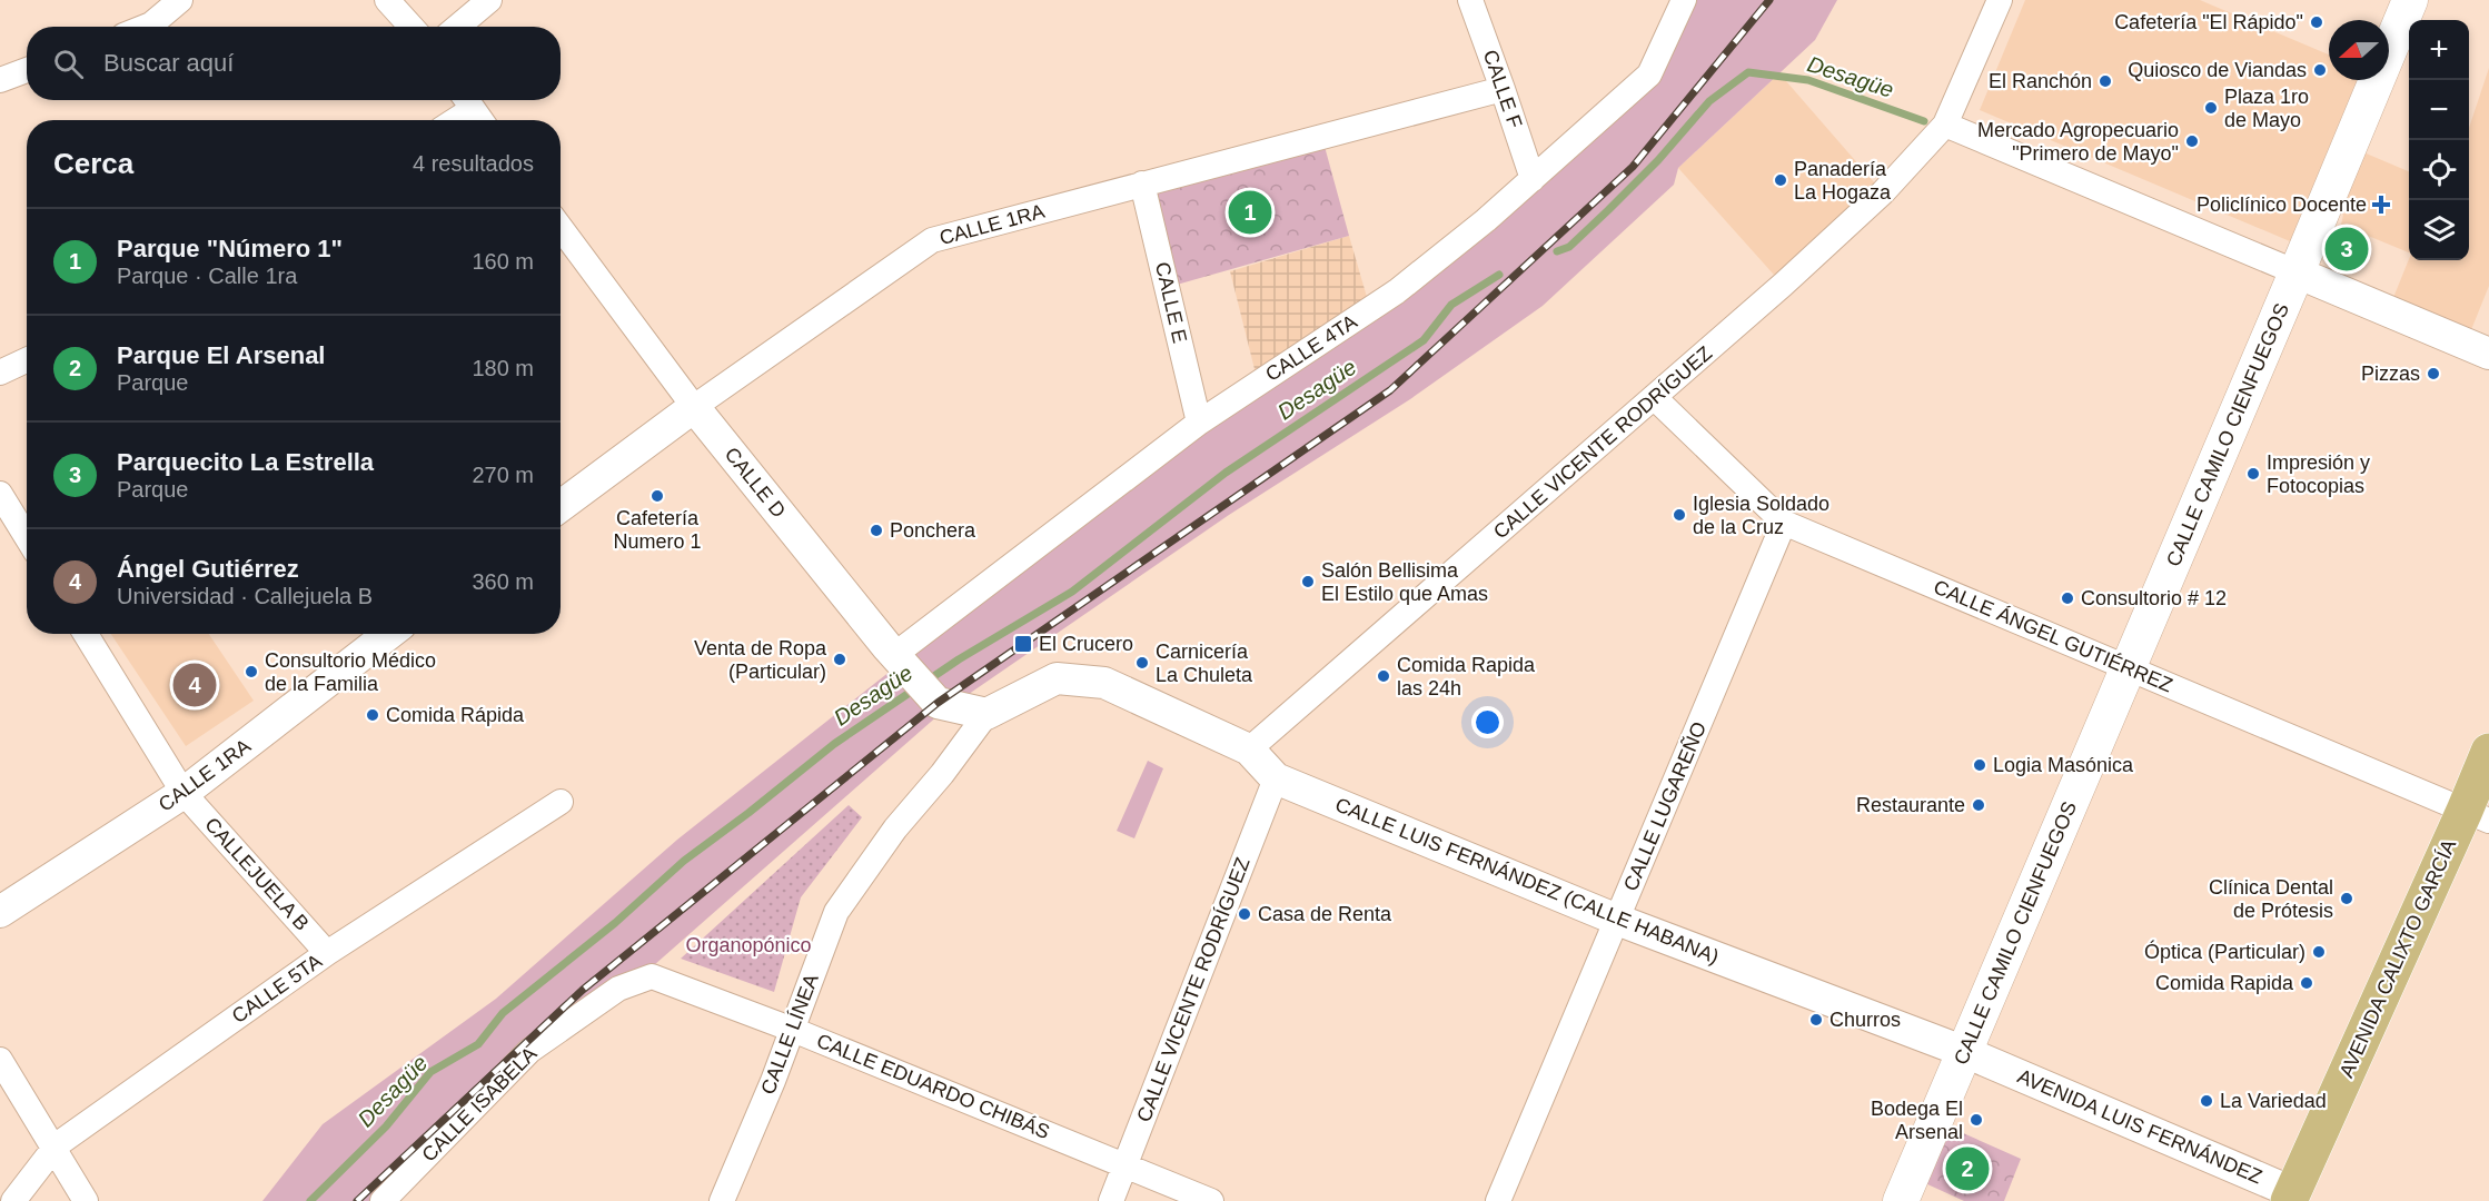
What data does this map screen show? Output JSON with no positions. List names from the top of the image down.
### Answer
{
  "streets": {
    "main road": ["CALLE CAMILO CIENFUEGOS", "AVENIDA CALIXTO GARCÍA"],
    "street": [
      "CALLE F",
      "CALLE 1RA",
      "CALLE E",
      "CALLE 4TA",
      "CALLE VICENTE RODRÍGUEZ",
      "CALLE D",
      "CALLE ÁNGEL GUTIÉRREZ",
      "CALLE LUGAREÑO",
      "CALLEJUELA B",
      "CALLE LUIS FERNÁNDEZ (CALLE HABANA)",
      "CALLE 5TA",
      "CALLE LÍNEA",
      "CALLE EDUARDO CHIBÁS",
      "CALLE ISABELA",
      "AVENIDA LUIS FERNÁNDEZ"
    ]
  },
  "crossings": [
    ["CALLE F", "CALLE 1RA"],
    ["CALLE F", "CALLE 4TA"],
    ["CALLE 1RA", "CALLE E"],
    ["CALLE 1RA", "CALLE D"],
    ["CALLE 1RA", "CALLEJUELA B"],
    ["CALLE E", "CALLE 4TA"],
    ["CALLE 4TA", "CALLE D"],
    ["CALLE CAMILO CIENFUEGOS", "CALLE ÁNGEL GUTIÉRREZ"],
    ["CALLE CAMILO CIENFUEGOS", "CALLE LUIS FERNÁNDEZ (CALLE HABANA)"],
    ["CALLE CAMILO CIENFUEGOS", "AVENIDA LUIS FERNÁNDEZ"],
    ["CALLE VICENTE RODRÍGUEZ", "CALLE ÁNGEL GUTIÉRREZ"],
    ["CALLE VICENTE RODRÍGUEZ", "CALLE LUIS FERNÁNDEZ (CALLE HABANA)"],
    ["CALLE VICENTE RODRÍGUEZ", "CALLE EDUARDO CHIBÁS"],
    ["CALLE D", "CALLE LUIS FERNÁNDEZ (CALLE HABANA)"],
    ["CALLE D", "CALLE LÍNEA"],
    ["CALLE ÁNGEL GUTIÉRREZ", "CALLE LUGAREÑO"],
    ["CALLE ÁNGEL GUTIÉRREZ", "AVENIDA CALIXTO GARCÍA"],
    ["CALLE LUGAREÑO", "CALLE LUIS FERNÁNDEZ (CALLE HABANA)"],
    ["CALLEJUELA B", "CALLE 5TA"],
    ["CALLE LUIS FERNÁNDEZ (CALLE HABANA)", "CALLE LÍNEA"],
    ["CALLE LUIS FERNÁNDEZ (CALLE HABANA)", "AVENIDA LUIS FERNÁNDEZ"],
    ["AVENIDA CALIXTO GARCÍA", "AVENIDA LUIS FERNÁNDEZ"],
    ["CALLE LÍNEA", "CALLE EDUARDO CHIBÁS"],
    ["CALLE EDUARDO CHIBÁS", "CALLE ISABELA"]
  ],
  "water": ["Desagüe"],
  "parks": ["Organopónico"],
  "places": {
    "other": [
      "Cafetería \"El Rápido\"",
      "Quiosco de Viandas",
      "El Ranchón",
      "Plaza 1ro de Mayo",
      "Mercado Agropecuario \"Primero de Mayo\"",
      "Panadería La Hogaza",
      "Pizzas",
      "Impresión y Fotocopias",
      "Cafetería Numero 1",
      "Iglesia Soldado de la Cruz",
      "Ponchera",
      "Salón Bellisima El Estilo que Amas",
      "Consultorio # 12",
      "Venta de Ropa (Particular)",
      "Carnicería La Chuleta",
      "Consultorio Médico de la Familia",
      "Comida Rapida las 24h",
      "Comida Rápida",
      "Logia Masónica",
      "Restaurante",
      "Clínica Dental de Prótesis",
      "Casa de Renta",
      "Óptica (Particular)",
      "Comida Rapida",
      "Churros",
      "La Variedad",
      "Bodega El Arsenal"
    ],
    "health": ["Policlínico Docente"],
    "transit": ["El Crucero"]
  },
  "north": "left",
  "page": {
    "map_buttons": ["+", "−"],
    "search": "Buscar aquí",
    "heading": ["Cerca", "4 resultados"],
    "pins": [
      "1",
      "3",
      "4",
      "2"
    ],
    "list": [
      {
        "mark": "1",
        "name": "Parque \"Número 1\"",
        "note": "Parque · Calle 1ra",
        "value": "160 m"
      },
      {
        "mark": "2",
        "name": "Parque El Arsenal",
        "note": "Parque",
        "value": "180 m"
      },
      {
        "mark": "3",
        "name": "Parquecito La Estrella",
        "note": "Parque",
        "value": "270 m"
      },
      {
        "mark": "4",
        "name": "Ángel Gutiérrez",
        "note": "Universidad · Callejuela B",
        "value": "360 m"
      }
    ]
  }
}
